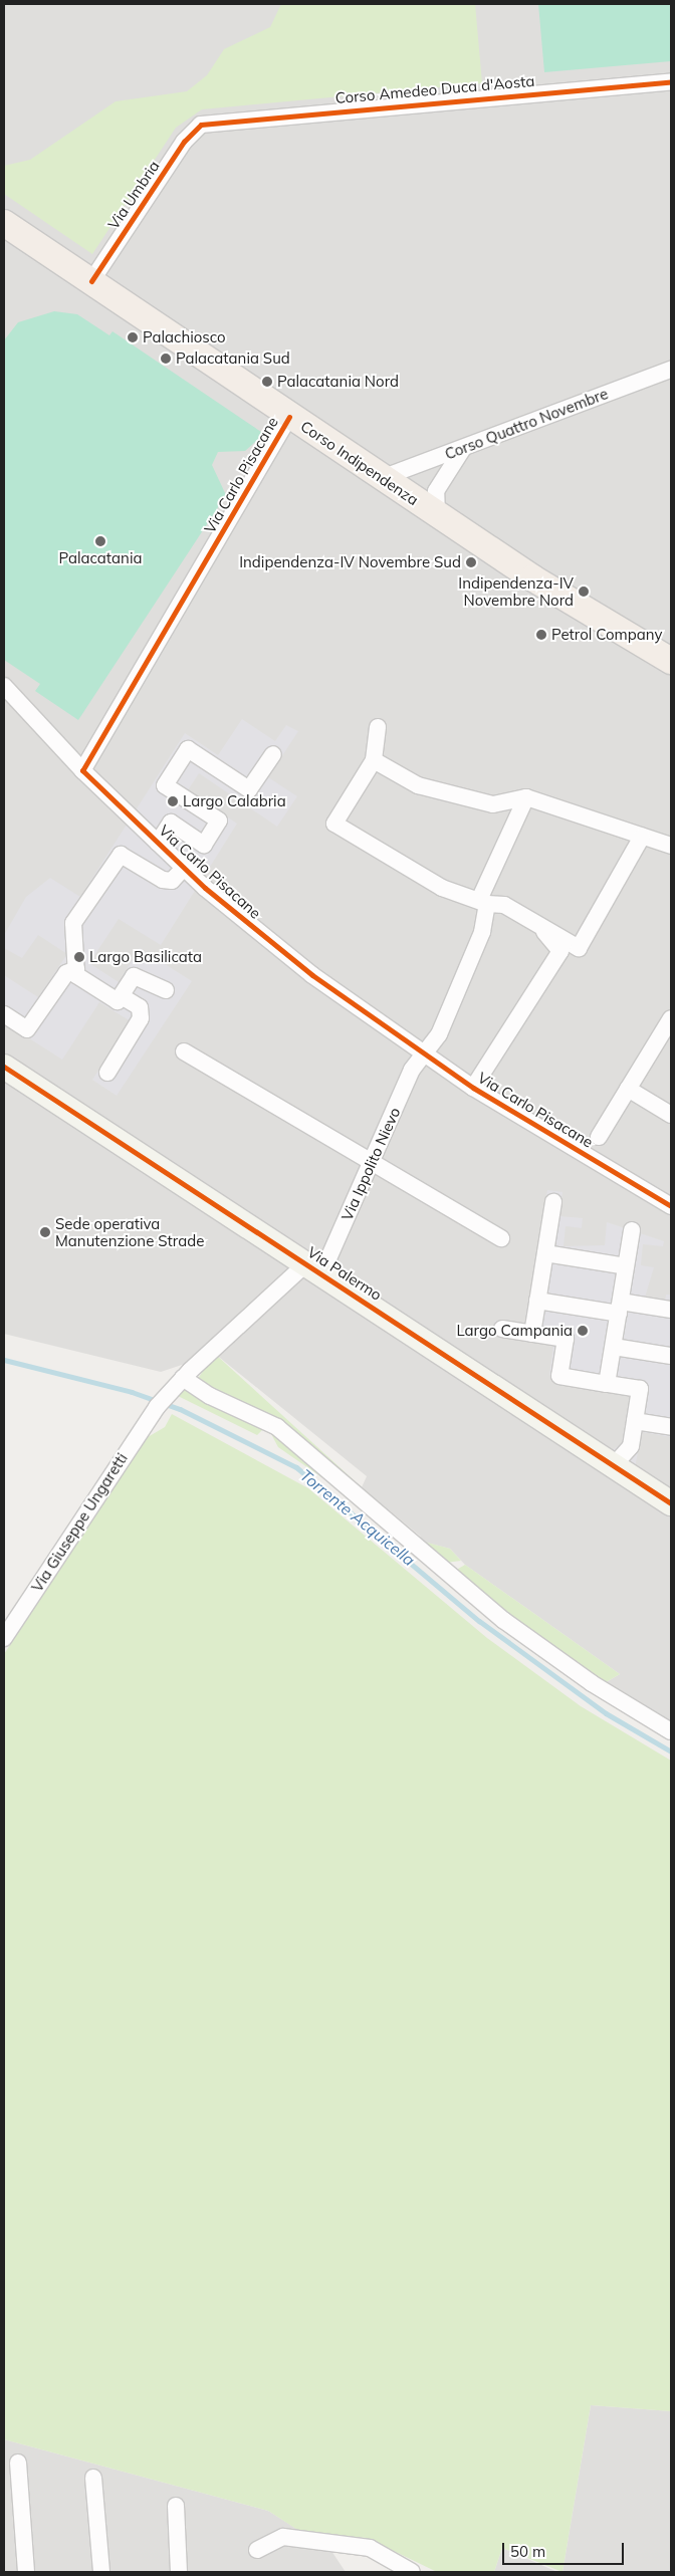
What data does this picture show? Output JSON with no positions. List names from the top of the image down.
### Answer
{
  "streets": {
    "main road": ["Corso Indipendenza", "Via Palermo"],
    "street": [
      "Corso Amedeo Duca d'Aosta",
      "Via Umbria",
      "Corso Quattro Novembre",
      "Via Carlo Pisacane",
      "Via Ippolito Nievo",
      "Via Giuseppe Ungaretti"
    ]
  },
  "crossings": [
    ["Corso Amedeo Duca d'Aosta", "Via Umbria"],
    ["Via Umbria", "Corso Indipendenza"],
    ["Corso Quattro Novembre", "Corso Indipendenza"],
    ["Corso Indipendenza", "Via Carlo Pisacane"],
    ["Via Carlo Pisacane", "Via Ippolito Nievo"],
    ["Via Ippolito Nievo", "Via Palermo"]
  ],
  "water": ["Torrente Acquicella"],
  "places": [
    "Palachiosco",
    "Palacatania Sud",
    "Palacatania Nord",
    "Palacatania",
    "Indipendenza-IV Novembre Sud",
    "Indipendenza-IV Novembre Nord",
    "Petrol Company",
    "Largo Calabria",
    "Largo Basilicata",
    "Sede operativa Manutenzione Strade",
    "Largo Campania"
  ],
  "scale_bar": "50 m"
}
